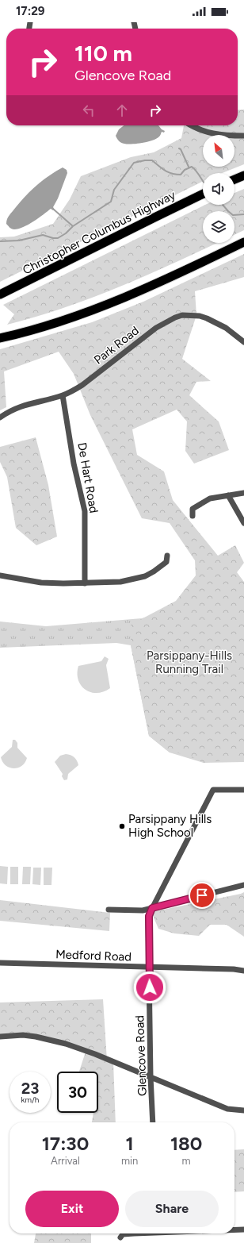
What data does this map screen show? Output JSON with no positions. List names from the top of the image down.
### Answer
{
  "streets": {
    "highway": ["Christopher Columbus Highway"],
    "street": [
      "Park Road",
      "De Hart Road",
      "Medford Road",
      "Glencove Road"
    ]
  },
  "crossings": [
    ["Park Road", "De Hart Road"],
    ["Medford Road", "Glencove Road"]
  ],
  "parks": ["Parsippany-Hills Running Trail"],
  "places": ["Parsippany Hills High School"],
  "north": "top left",
  "page": {
    "status": "17:29",
    "turn": ["110 m", "Glencove Road"],
    "speed": "23 km/h",
    "limit": "30",
    "eta": [
      "17:30",
      "Arrival",
      "1",
      "min",
      "180",
      "m"
    ],
    "buttons": ["Exit", "Share"]
  }
}
